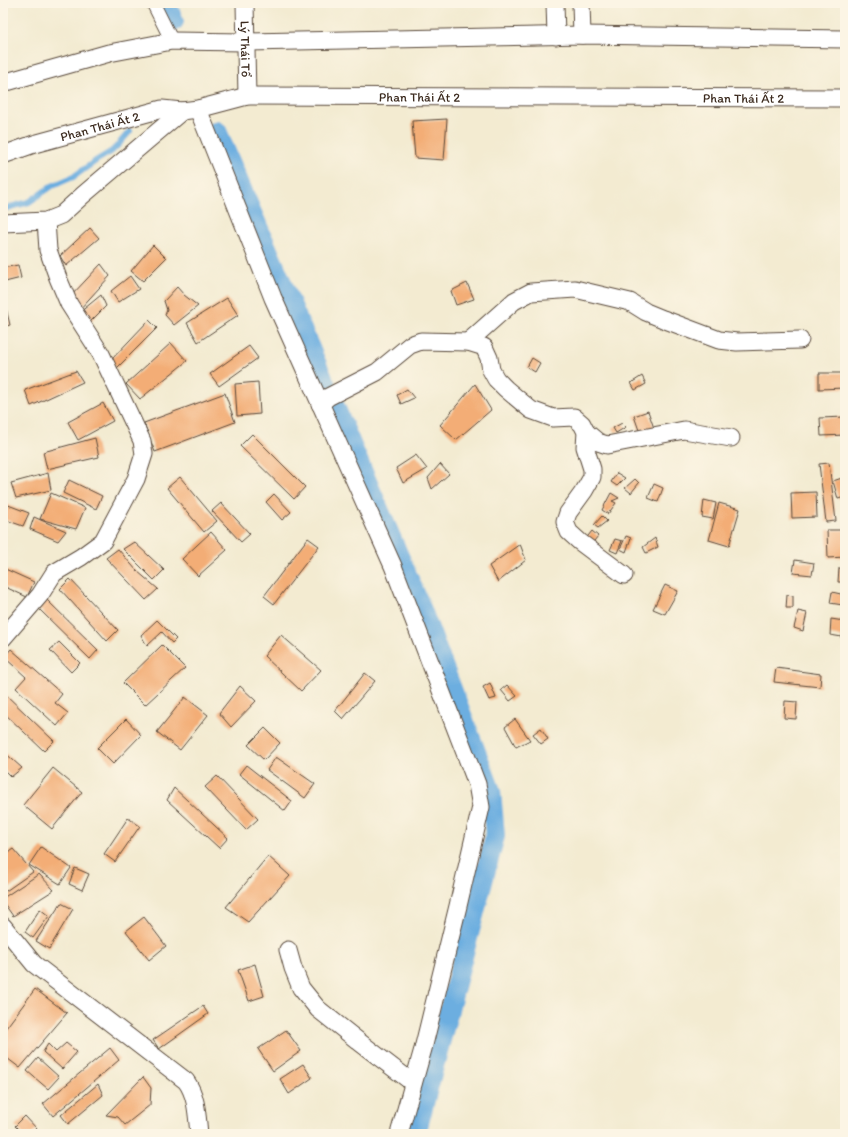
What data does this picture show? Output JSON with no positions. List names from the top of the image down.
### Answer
{
  "streets": {
    "street": ["Lý Thái Tổ", "Phan Thái Ất 2"]
  },
  "crossings": [
    ["Lý Thái Tổ", "Phan Thái Ất 2"]
  ]
}
